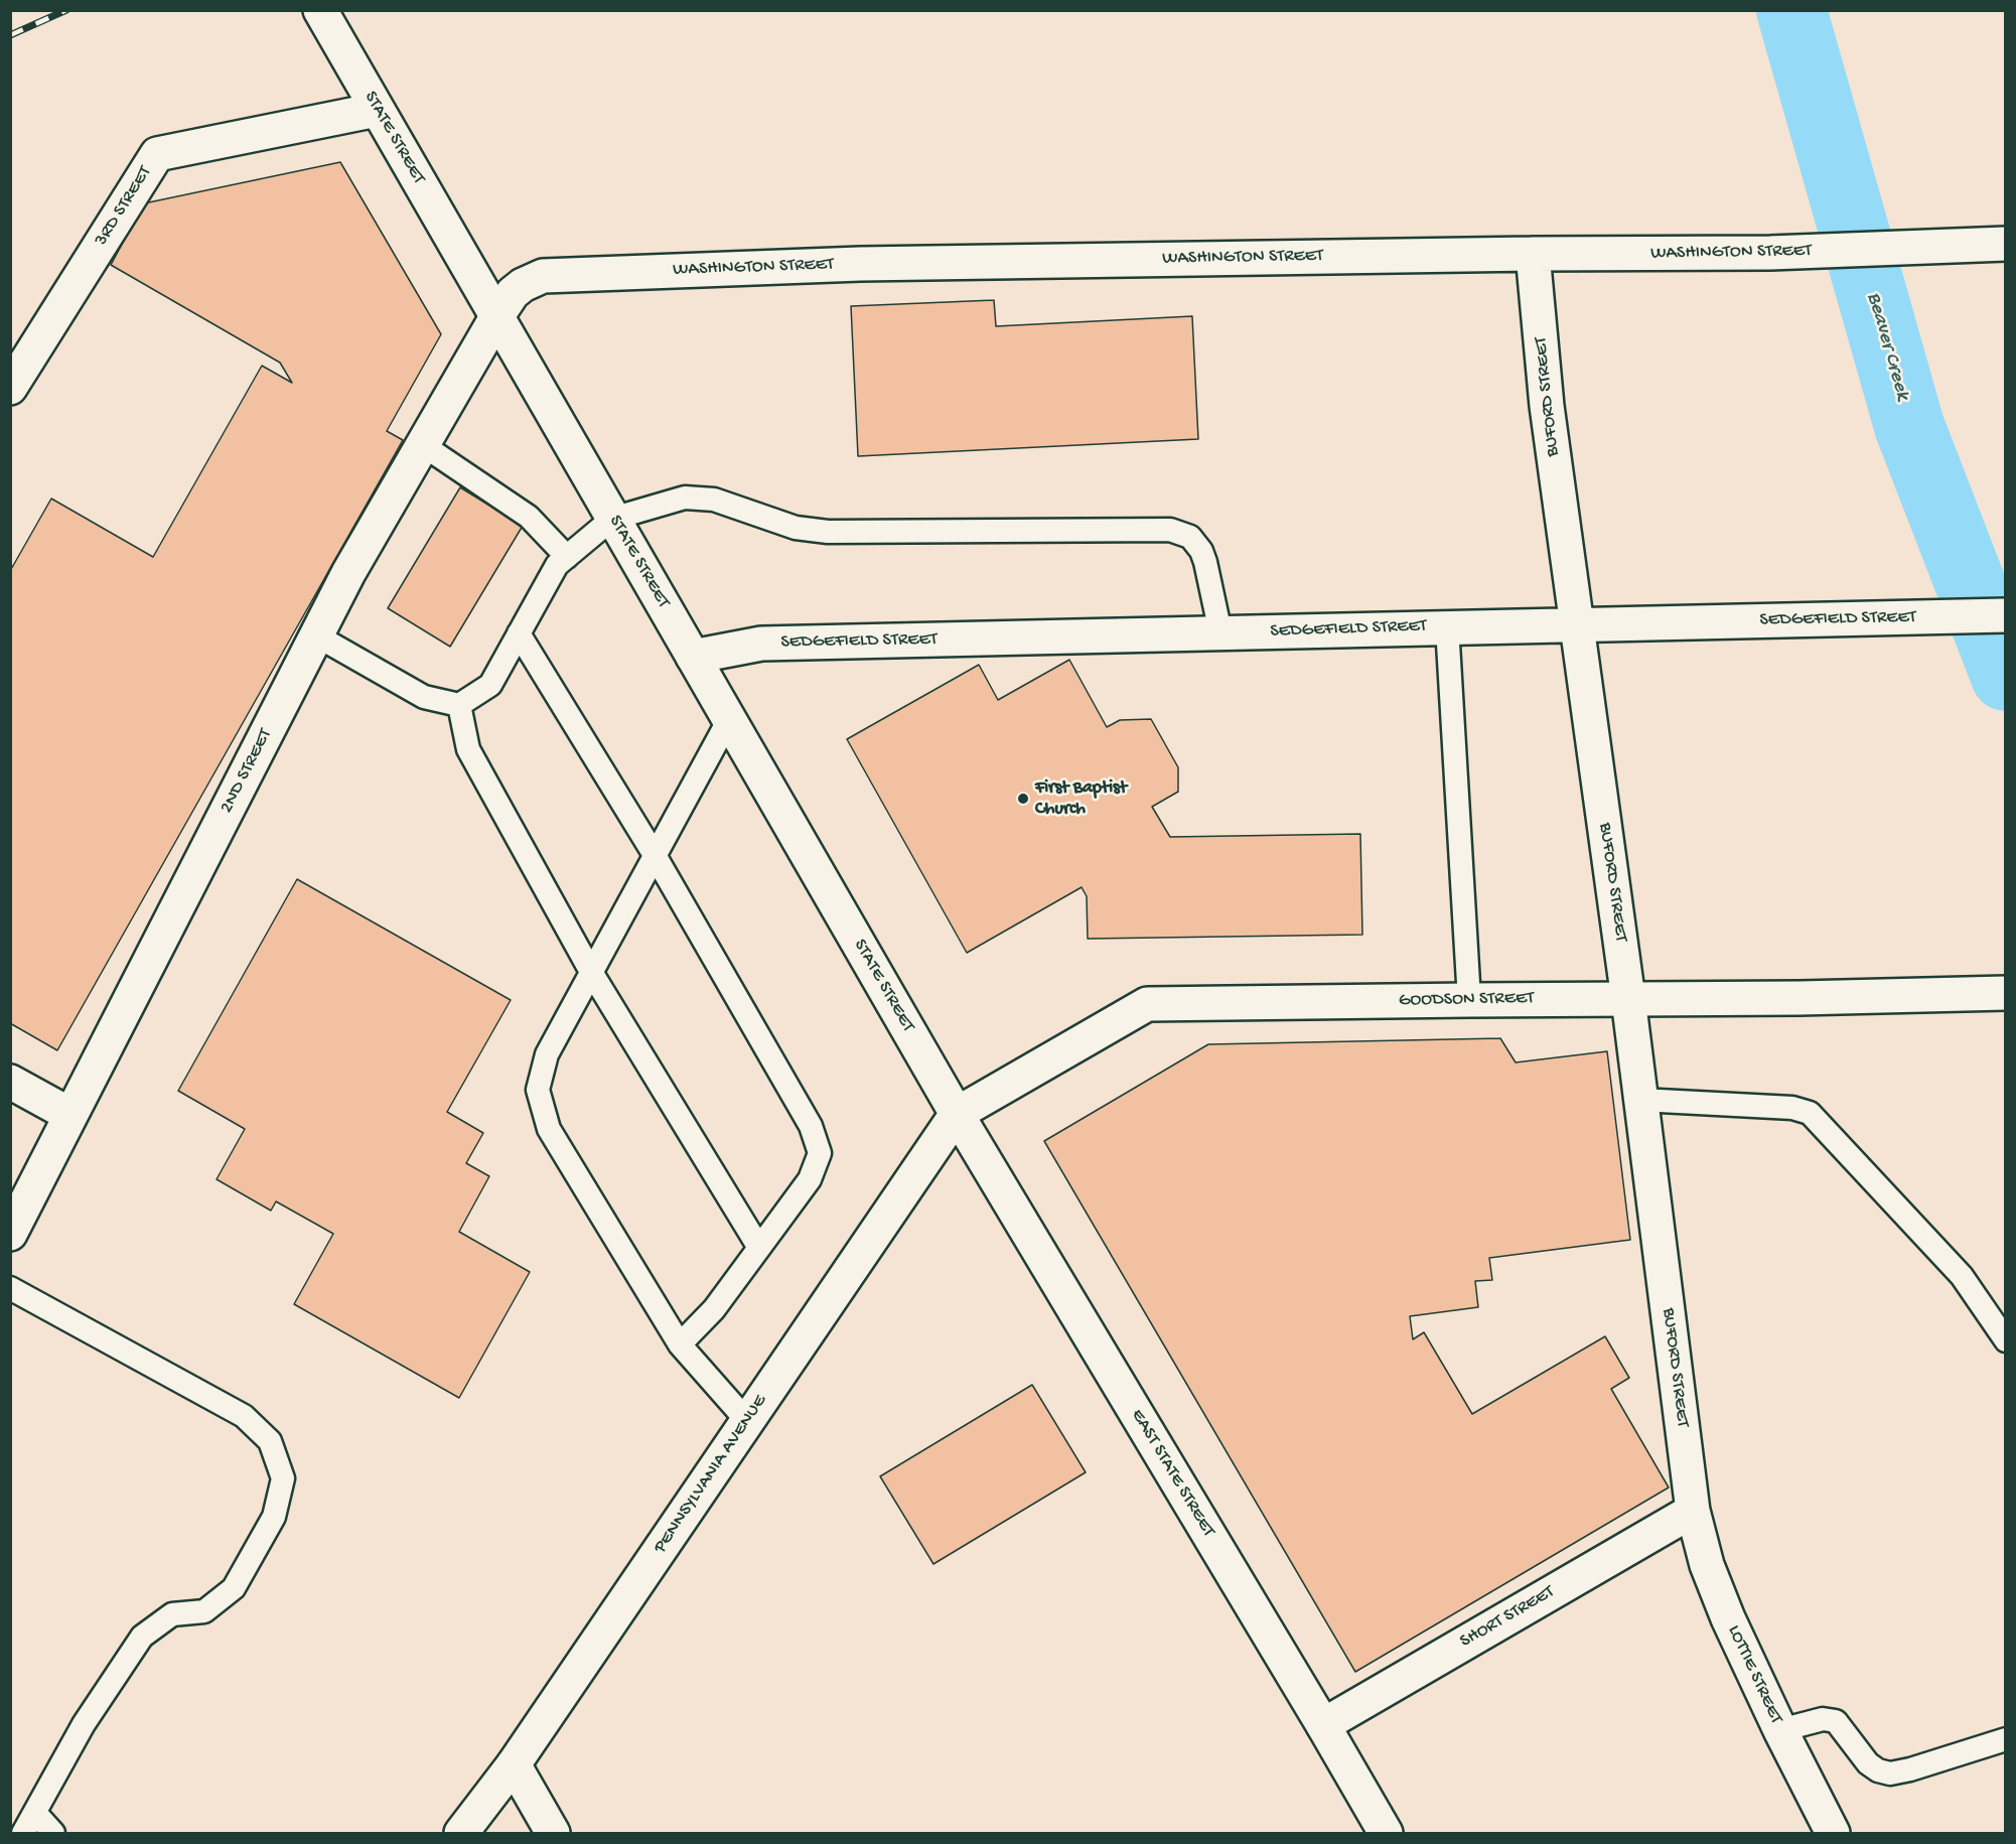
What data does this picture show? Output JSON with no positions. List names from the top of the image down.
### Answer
{
  "streets": {
    "street": [
      "STATE STREET",
      "3RD STREET",
      "WASHINGTON STREET",
      "BUFORD STREET",
      "SEDGEFIELD STREET",
      "2ND STREET",
      "GOODSON STREET",
      "EAST STATE STREET",
      "PENNSYLVANIA AVENUE",
      "SHORT STREET",
      "LOTTIE STREET"
    ]
  },
  "crossings": [
    ["STATE STREET", "3RD STREET"],
    ["STATE STREET", "WASHINGTON STREET"],
    ["STATE STREET", "SEDGEFIELD STREET"],
    ["STATE STREET", "2ND STREET"],
    ["STATE STREET", "GOODSON STREET"],
    ["STATE STREET", "EAST STATE STREET"],
    ["STATE STREET", "PENNSYLVANIA AVENUE"],
    ["WASHINGTON STREET", "BUFORD STREET"],
    ["WASHINGTON STREET", "2ND STREET"],
    ["BUFORD STREET", "SEDGEFIELD STREET"],
    ["BUFORD STREET", "GOODSON STREET"],
    ["BUFORD STREET", "SHORT STREET"],
    ["BUFORD STREET", "LOTTIE STREET"],
    ["GOODSON STREET", "EAST STATE STREET"],
    ["GOODSON STREET", "PENNSYLVANIA AVENUE"],
    ["EAST STATE STREET", "PENNSYLVANIA AVENUE"],
    ["EAST STATE STREET", "SHORT STREET"],
    ["SHORT STREET", "LOTTIE STREET"]
  ],
  "water": ["Beaver Creek"],
  "places": ["First Baptist Church"]
}
